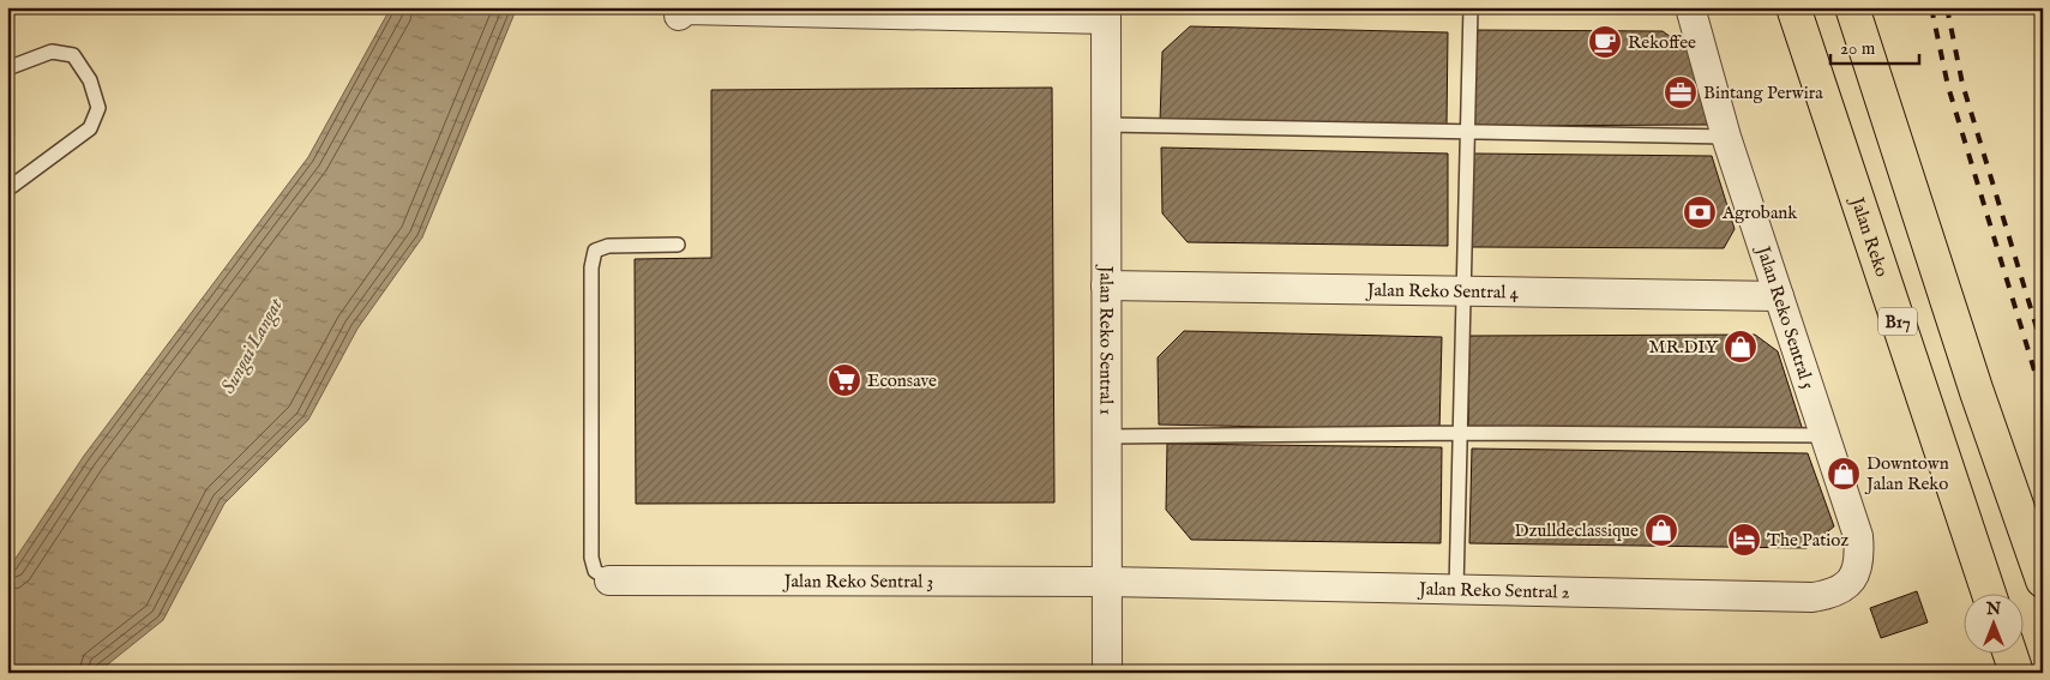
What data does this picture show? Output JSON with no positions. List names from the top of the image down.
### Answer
{
  "streets": {
    "main road": ["Jalan Reko", "B17"],
    "street": [
      "Jalan Reko Sentral 4",
      "Jalan Reko Sentral 5",
      "Jalan Reko Sentral 1",
      "Jalan Reko Sentral 3",
      "Jalan Reko Sentral 2"
    ]
  },
  "crossings": [
    ["Jalan Reko Sentral 4", "Jalan Reko Sentral 5"],
    ["Jalan Reko Sentral 4", "Jalan Reko Sentral 1"],
    ["Jalan Reko Sentral 5", "Jalan Reko Sentral 2"],
    ["Jalan Reko Sentral 1", "Jalan Reko Sentral 3"],
    ["Jalan Reko Sentral 1", "Jalan Reko Sentral 2"],
    ["Jalan Reko Sentral 3", "Jalan Reko Sentral 2"]
  ],
  "water": ["Sungai Langat"],
  "places": {
    "cafe": ["Rekoffee"],
    "office": ["Bintang Perwira"],
    "bank": ["Agrobank"],
    "shop": ["MR.DIY", "Downtown Jalan Reko", "Dzulldeclassique"],
    "supermarket": ["Econsave"],
    "hotel": ["The Patioz"]
  },
  "scale_bar": "20 m",
  "north": "top"
}
